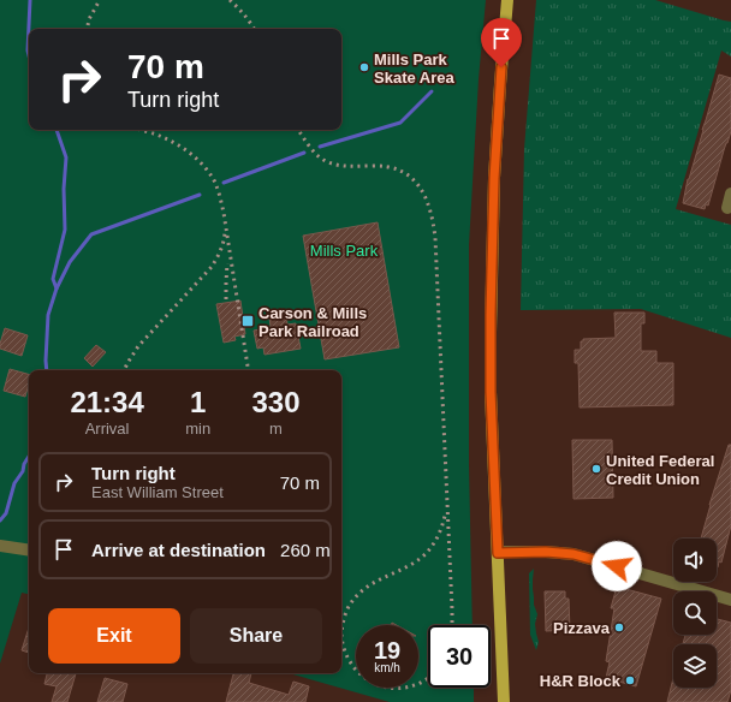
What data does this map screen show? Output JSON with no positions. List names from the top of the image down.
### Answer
{
  "parks": ["Mills Park"],
  "places": {
    "other": [
      "Mills Park Skate Area",
      "United Federal Credit Union",
      "Pizzava",
      "H&R Block"
    ],
    "transit": ["Carson & Mills Park Railroad"]
  },
  "page": {
    "turn": ["70 m", "Turn right"],
    "eta": [
      "21:34",
      "Arrival",
      "1",
      "min",
      "330",
      "m"
    ],
    "list": [
      {
        "name": "Turn right",
        "note": "East William Street",
        "value": "70 m"
      },
      {
        "name": "Arrive at destination",
        "value": "260 m"
      }
    ],
    "buttons": ["Exit", "Share"],
    "speed": "19 km/h",
    "limit": "30"
  }
}
